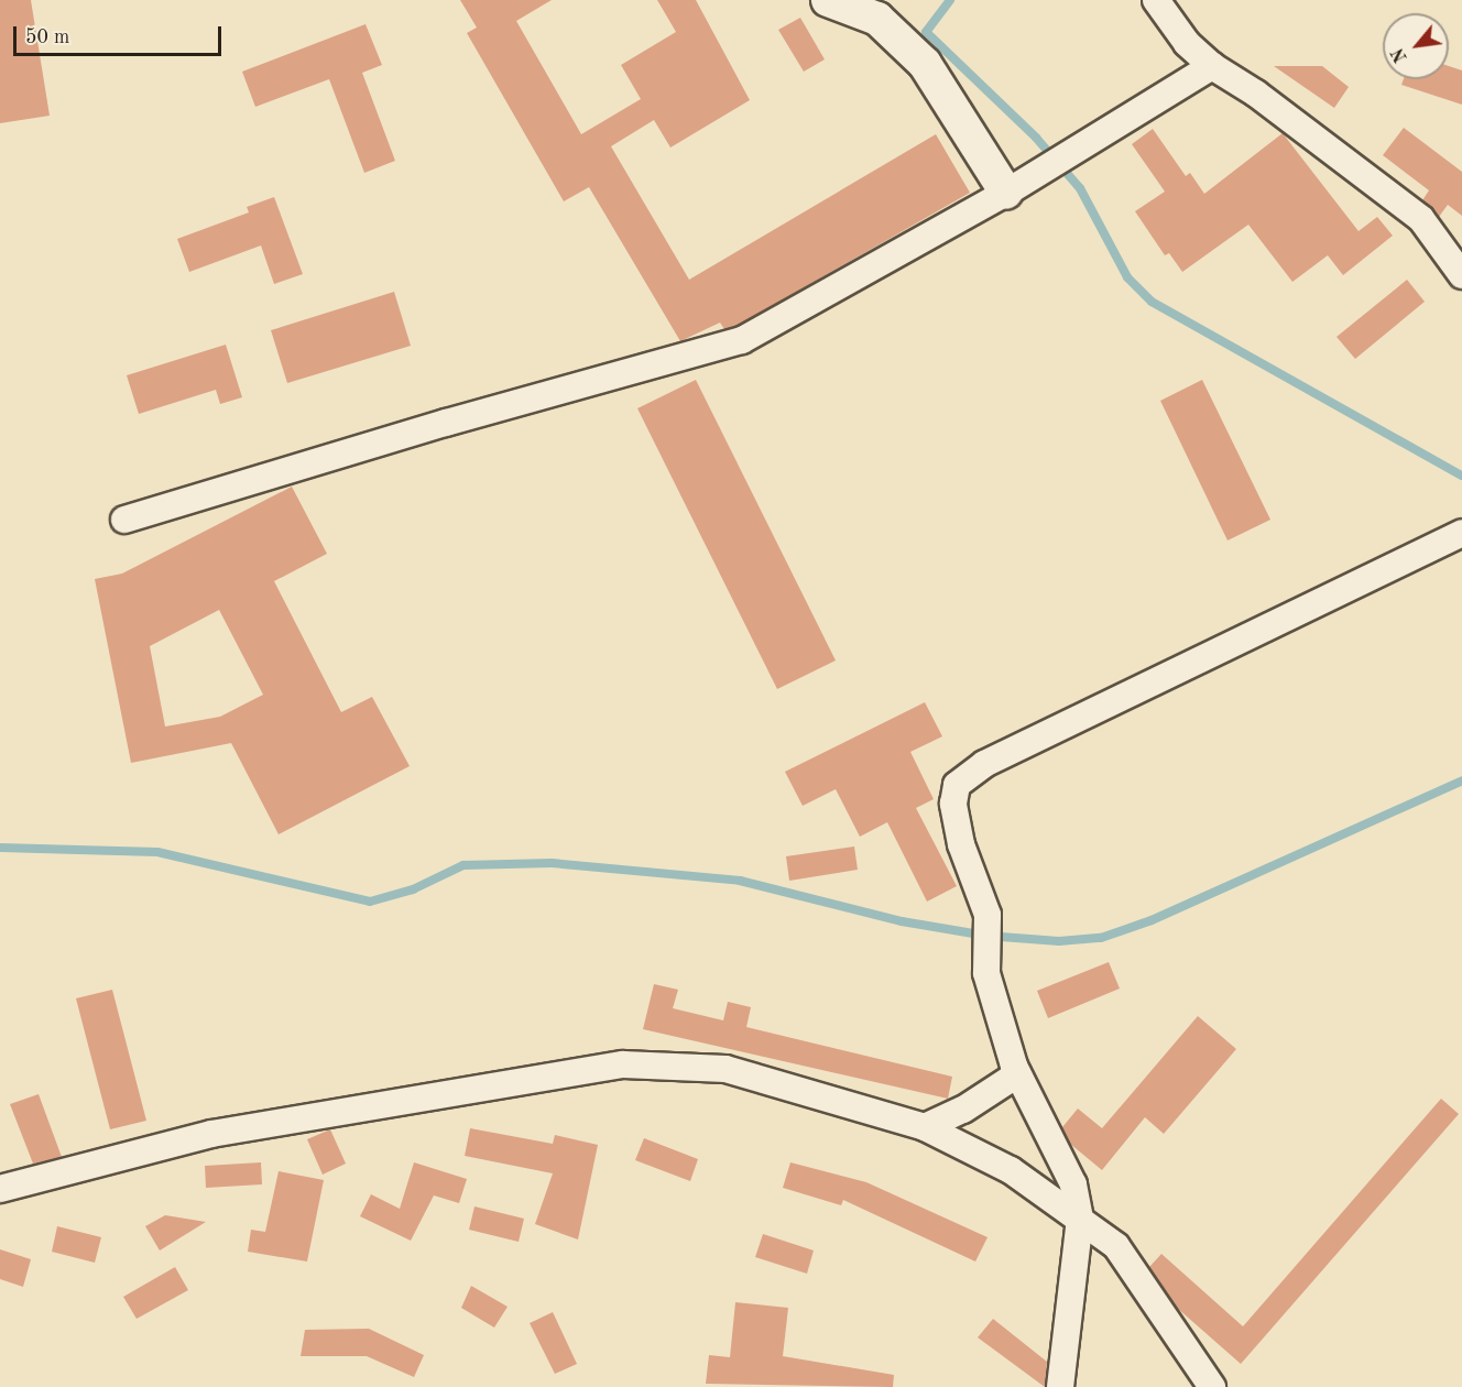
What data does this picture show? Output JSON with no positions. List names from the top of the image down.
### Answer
{
  "scale_bar": "50 m",
  "north": "bottom left"
}
